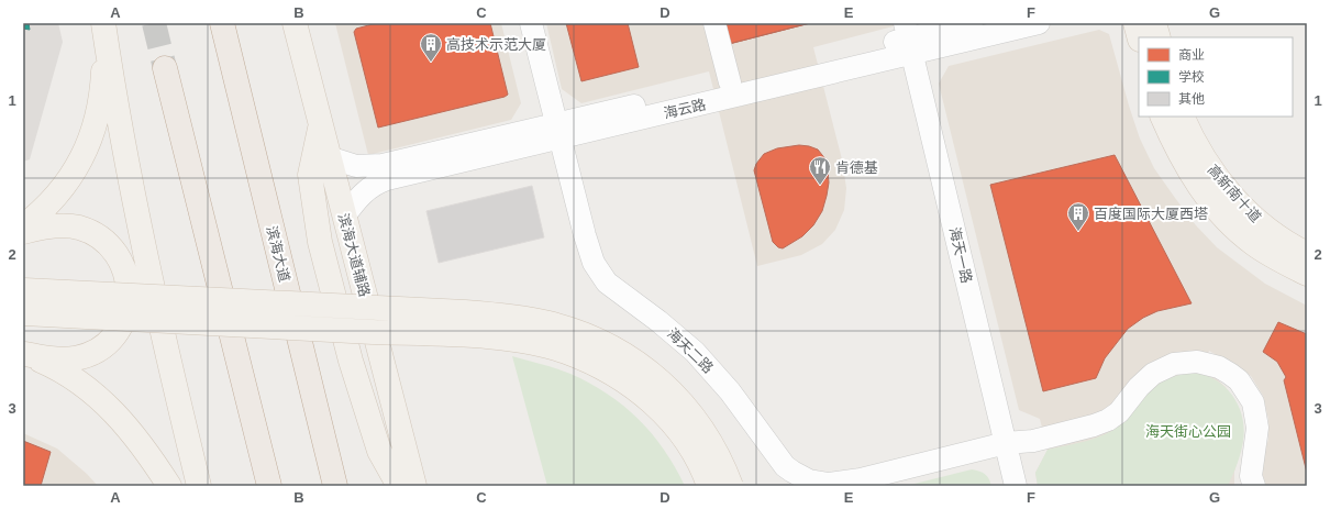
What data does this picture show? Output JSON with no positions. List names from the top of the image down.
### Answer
{
  "streets": {
    "highway": ["滨海大道"],
    "main road": ["高新南十道", "滨海大道辅路"],
    "street": ["海云路", "海天一路", "海天二路"]
  },
  "crossings": [
    ["海云路", "滨海大道辅路"],
    ["海云路", "海天一路"],
    ["海云路", "海天二路"],
    ["海天一路", "海天二路"]
  ],
  "parks": ["海天街心公园"],
  "places": {
    "building": ["高技术示范大厦", "百度国际大厦西塔"],
    "restaurant": ["肯德基"]
  },
  "legend": ["商业", "学校", "其他"],
  "grid": {
    "columns": [
      "A",
      "B",
      "C",
      "D",
      "E",
      "F",
      "G"
    ],
    "rows": ["1", "2", "3"]
  }
}
